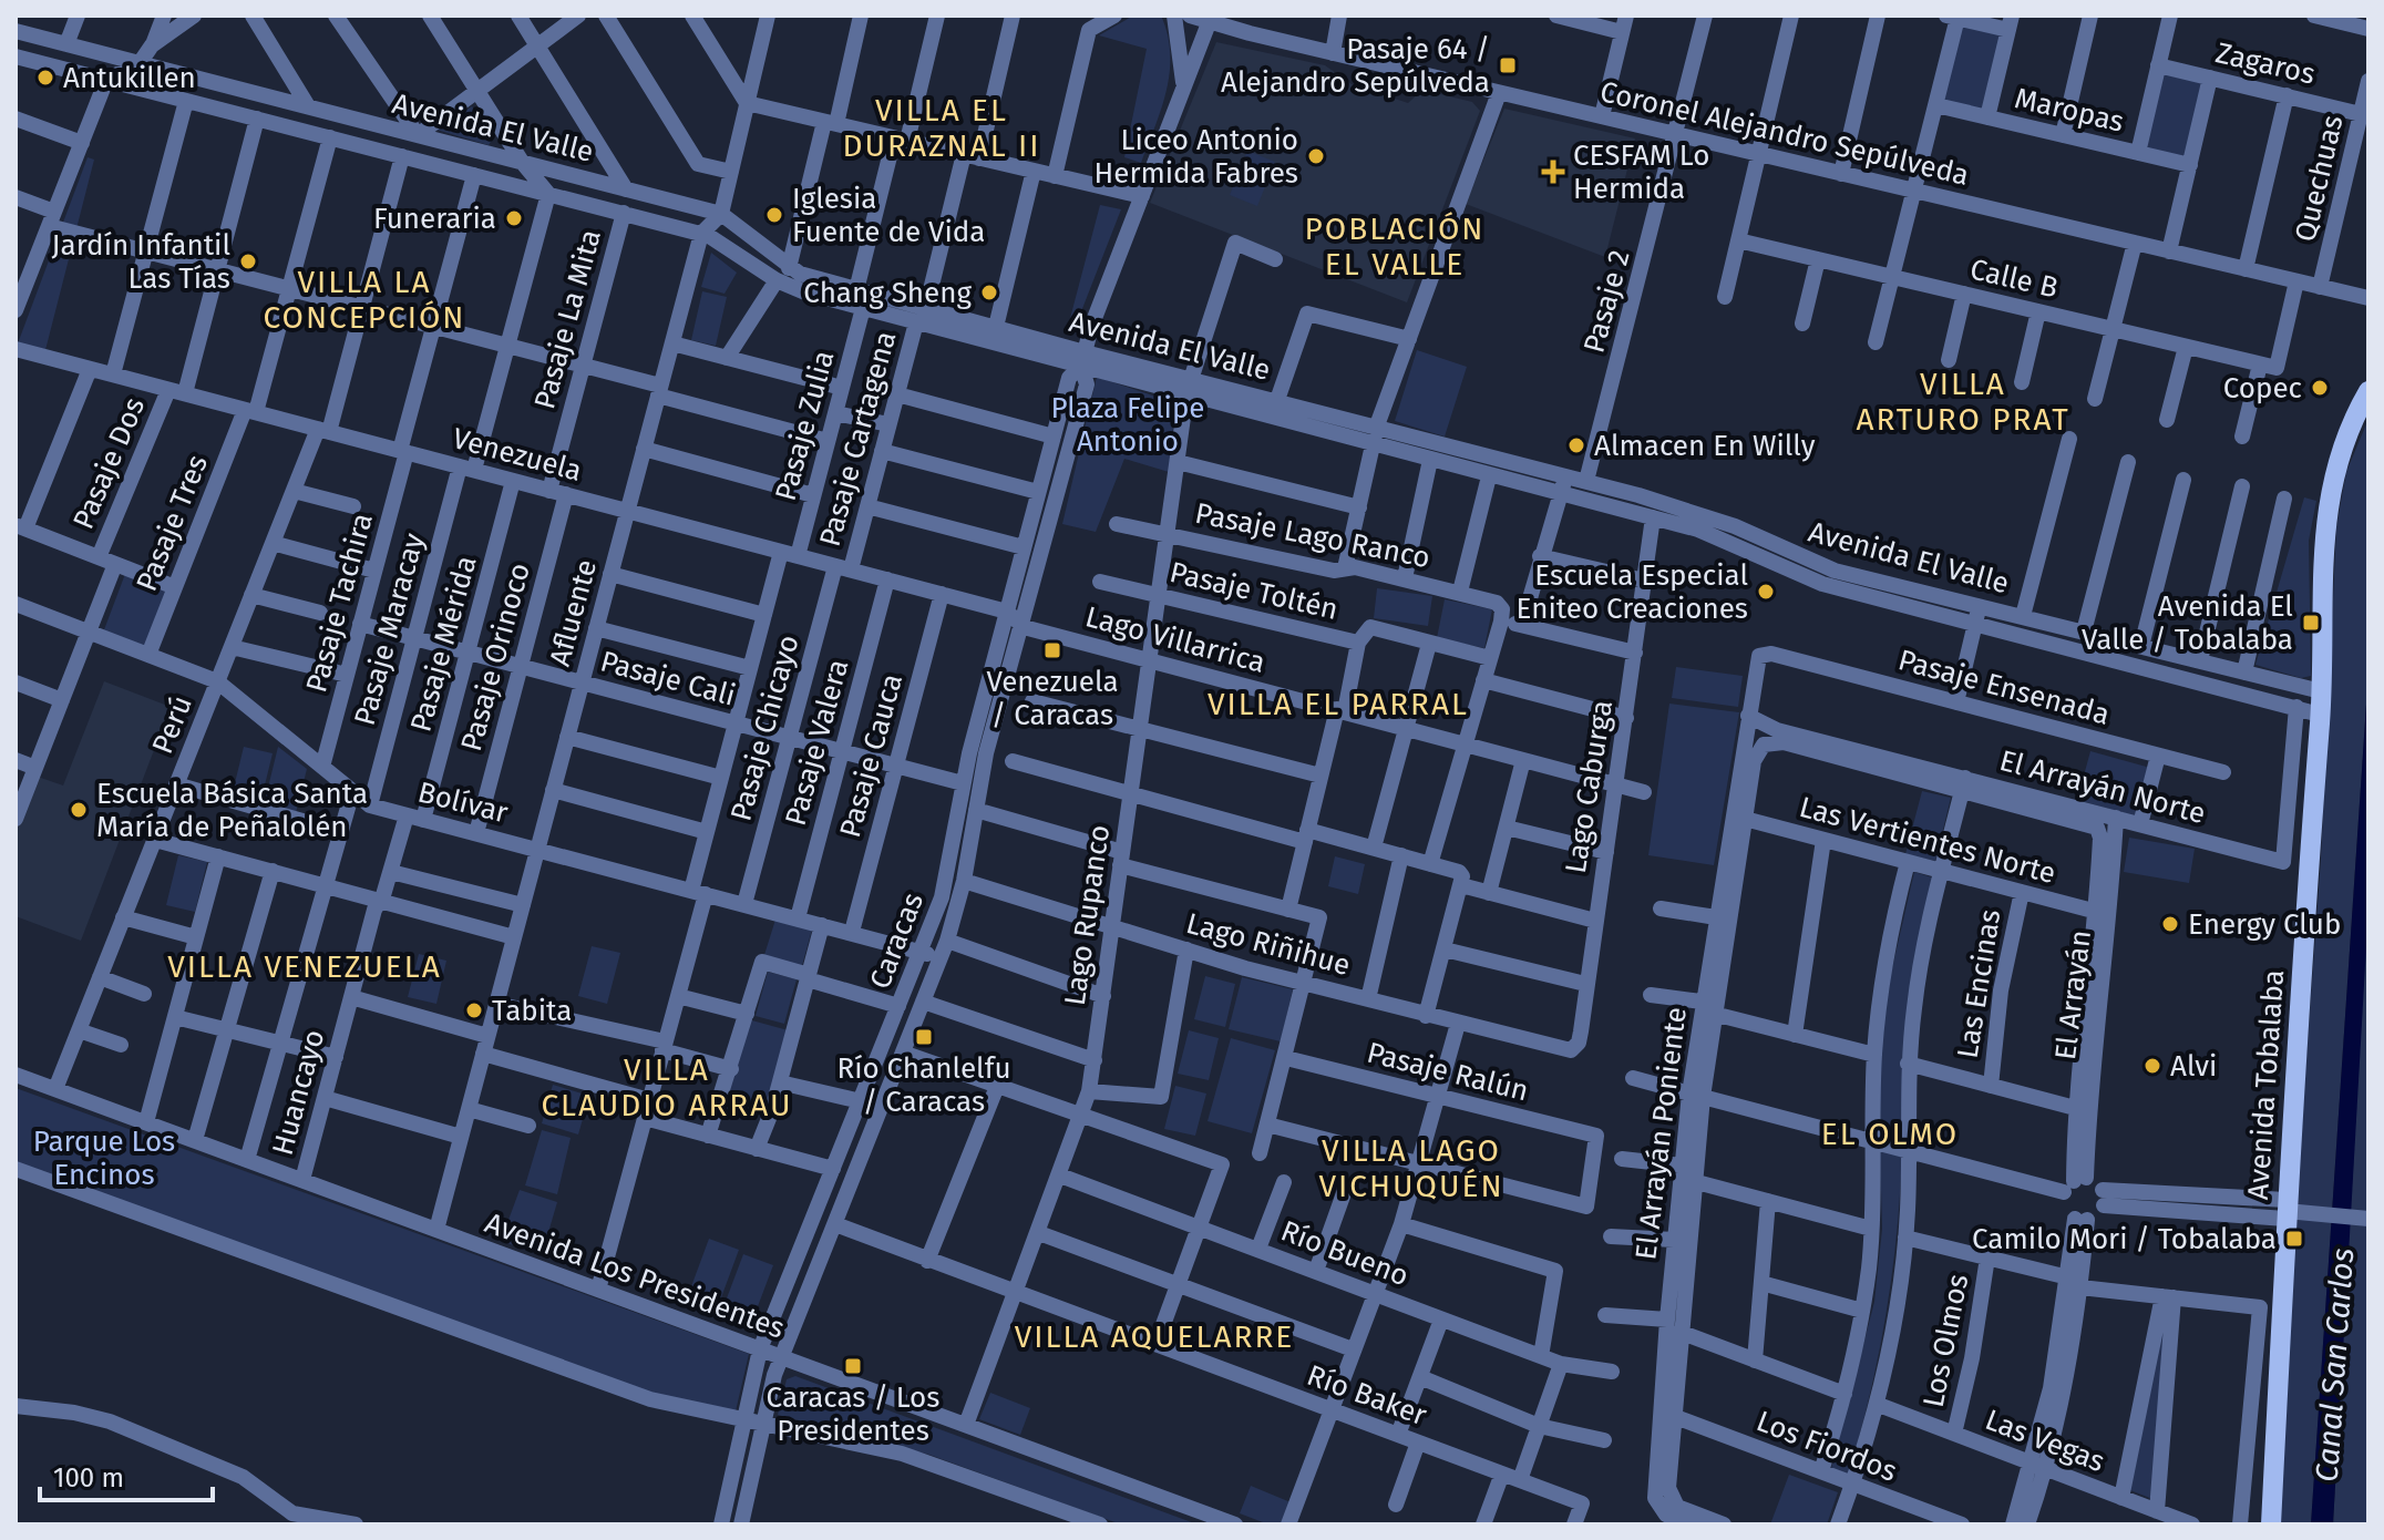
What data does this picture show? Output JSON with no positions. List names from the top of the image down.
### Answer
{
  "streets": {
    "main road": ["Avenida Tobalaba"],
    "street": [
      "Zagaros",
      "Maropas",
      "Avenida El Valle",
      "Coronel Alejandro Sepúlveda",
      "Quechuas",
      "Calle B",
      "Pasaje 2",
      "Pasaje La Mita",
      "Pasaje Zulia",
      "Pasaje Cartagena",
      "Venezuela",
      "Pasaje Dos",
      "Pasaje Tres",
      "Pasaje Lago Ranco",
      "Pasaje Toltén",
      "Pasaje Tachira",
      "Afluente",
      "Pasaje Maracay",
      "Lago Villarrica",
      "Pasaje Mérida",
      "Pasaje Orinoco",
      "Pasaje Cali",
      "Pasaje Ensenada",
      "Perú",
      "Pasaje Chicayo",
      "Pasaje Valera",
      "Pasaje Cauca",
      "Lago Caburga",
      "El Arrayán Norte",
      "Bolívar",
      "Las Vertientes Norte",
      "Lago Rupanco",
      "Caracas",
      "Lago Riñihue",
      "Las Encinas",
      "El Arrayán",
      "Pasaje Ralún",
      "Huancayo",
      "El Arrayán Poniente",
      "Río Bueno",
      "Avenida Los Presidentes",
      "Los Olmos",
      "Río Baker",
      "Las Vegas",
      "Los Fiordos"
    ]
  },
  "crossings": [
    ["Zagaros", "Quechuas"],
    ["Avenida El Valle", "Pasaje 2"],
    ["Avenida El Valle", "Pasaje La Mita"],
    ["Avenida El Valle", "Pasaje Zulia"],
    ["Avenida El Valle", "Pasaje Cartagena"],
    ["Avenida El Valle", "Pasaje Dos"],
    ["Avenida El Valle", "Pasaje Tres"],
    ["Avenida El Valle", "Pasaje Tachira"],
    ["Avenida El Valle", "Afluente"],
    ["Avenida El Valle", "Pasaje Maracay"],
    ["Avenida El Valle", "Perú"],
    ["Avenida El Valle", "Lago Caburga"],
    ["Avenida El Valle", "El Arrayán Norte"],
    ["Avenida El Valle", "Lago Rupanco"],
    ["Avenida El Valle", "Caracas"],
    ["Avenida El Valle", "Avenida Tobalaba"],
    ["Coronel Alejandro Sepúlveda", "Quechuas"],
    ["Coronel Alejandro Sepúlveda", "Pasaje 2"],
    ["Coronel Alejandro Sepúlveda", "Caracas"],
    ["Pasaje La Mita", "Venezuela"],
    ["Pasaje La Mita", "Pasaje Orinoco"],
    ["Pasaje Zulia", "Venezuela"],
    ["Pasaje Zulia", "Pasaje Cali"],
    ["Pasaje Zulia", "Bolívar"],
    ["Pasaje Zulia", "Avenida Los Presidentes"],
    ["Pasaje Cartagena", "Venezuela"],
    ["Pasaje Cartagena", "Pasaje Chicayo"],
    ["Venezuela", "Pasaje Dos"],
    ["Venezuela", "Pasaje Tres"],
    ["Venezuela", "Pasaje Tachira"],
    ["Venezuela", "Afluente"],
    ["Venezuela", "Pasaje Maracay"],
    ["Venezuela", "Lago Villarrica"],
    ["Venezuela", "Pasaje Mérida"],
    ["Venezuela", "Pasaje Orinoco"],
    ["Venezuela", "Perú"],
    ["Venezuela", "Pasaje Chicayo"],
    ["Venezuela", "Pasaje Valera"],
    ["Venezuela", "Pasaje Cauca"],
    ["Venezuela", "Caracas"],
    ["Pasaje Dos", "Bolívar"],
    ["Pasaje Tres", "Bolívar"],
    ["Pasaje Lago Ranco", "Lago Rupanco"],
    ["Pasaje Toltén", "Lago Rupanco"],
    ["Pasaje Tachira", "Pasaje Cali"],
    ["Pasaje Tachira", "Bolívar"],
    ["Afluente", "Pasaje Cali"],
    ["Afluente", "Bolívar"],
    ["Afluente", "Avenida Los Presidentes"],
    ["Pasaje Maracay", "Pasaje Cali"],
    ["Pasaje Maracay", "Bolívar"],
    ["Lago Villarrica", "Lago Caburga"],
    ["Lago Villarrica", "Lago Rupanco"],
    ["Lago Villarrica", "Caracas"],
    ["Pasaje Mérida", "Pasaje Cali"],
    ["Pasaje Mérida", "Bolívar"],
    ["Pasaje Mérida", "Huancayo"],
    ["Pasaje Orinoco", "Pasaje Cali"],
    ["Pasaje Orinoco", "Bolívar"],
    ["Pasaje Cali", "Pasaje Chicayo"],
    ["Pasaje Cali", "Pasaje Valera"],
    ["Pasaje Cali", "Pasaje Cauca"],
    ["Pasaje Cali", "Caracas"],
    ["Pasaje Ensenada", "El Arrayán Poniente"],
    ["Perú", "Bolívar"],
    ["Perú", "Avenida Los Presidentes"],
    ["Pasaje Chicayo", "Bolívar"],
    ["Pasaje Valera", "Bolívar"],
    ["Pasaje Cauca", "Bolívar"],
    ["Lago Caburga", "Lago Riñihue"],
    ["El Arrayán Norte", "El Arrayán"],
    ["El Arrayán Norte", "El Arrayán Poniente"],
    ["Bolívar", "Lago Rupanco"],
    ["Bolívar", "Caracas"],
    ["Bolívar", "Huancayo"],
    ["Las Vertientes Norte", "Las Encinas"],
    ["Las Vertientes Norte", "El Arrayán"],
    ["Las Vertientes Norte", "El Arrayán Poniente"],
    ["Lago Rupanco", "Lago Riñihue"],
    ["Lago Rupanco", "Río Bueno"],
    ["Lago Rupanco", "Avenida Los Presidentes"],
    ["Lago Rupanco", "Río Baker"],
    ["Caracas", "Lago Riñihue"],
    ["Caracas", "Avenida Los Presidentes"],
    ["Caracas", "Río Baker"],
    ["Huancayo", "Avenida Los Presidentes"],
    ["El Arrayán Poniente", "Los Fiordos"],
    ["Los Olmos", "Las Vegas"]
  ],
  "districts": [
    "VILLA EL DURAZNAL II",
    "POBLACIÓN EL VALLE",
    "VILLA LA CONCEPCIÓN",
    "VILLA ARTURO PRAT",
    "VILLA EL PARRAL",
    "VILLA VENEZUELA",
    "VILLA CLAUDIO ARRAU",
    "EL OLMO",
    "VILLA LAGO VICHUQUÉN",
    "VILLA AQUELARRE"
  ],
  "water": ["Canal San Carlos"],
  "parks": ["Plaza Felipe Antonio", "Parque Los Encinos"],
  "places": {
    "transit": [
      "Pasaje 64 / Alejandro Sepúlveda",
      "Avenida El Valle / Tobalaba",
      "Venezuela / Caracas",
      "Río Chanlelfu / Caracas",
      "Camilo Mori / Tobalaba",
      "Caracas / Los Presidentes"
    ],
    "other": [
      "Antukillen",
      "Liceo Antonio Hermida Fabres",
      "Iglesia Fuente de Vida",
      "Funeraria",
      "Jardín Infantil Las Tías",
      "Chang Sheng",
      "Copec",
      "Almacen En Willy",
      "Escuela Especial Eniteo Creaciones",
      "Escuela Básica Santa María de Peñalolén",
      "Energy Club",
      "Tabita",
      "Alvi"
    ],
    "health": ["CESFAM Lo Hermida"]
  },
  "scale_bar": "100 m"
}
